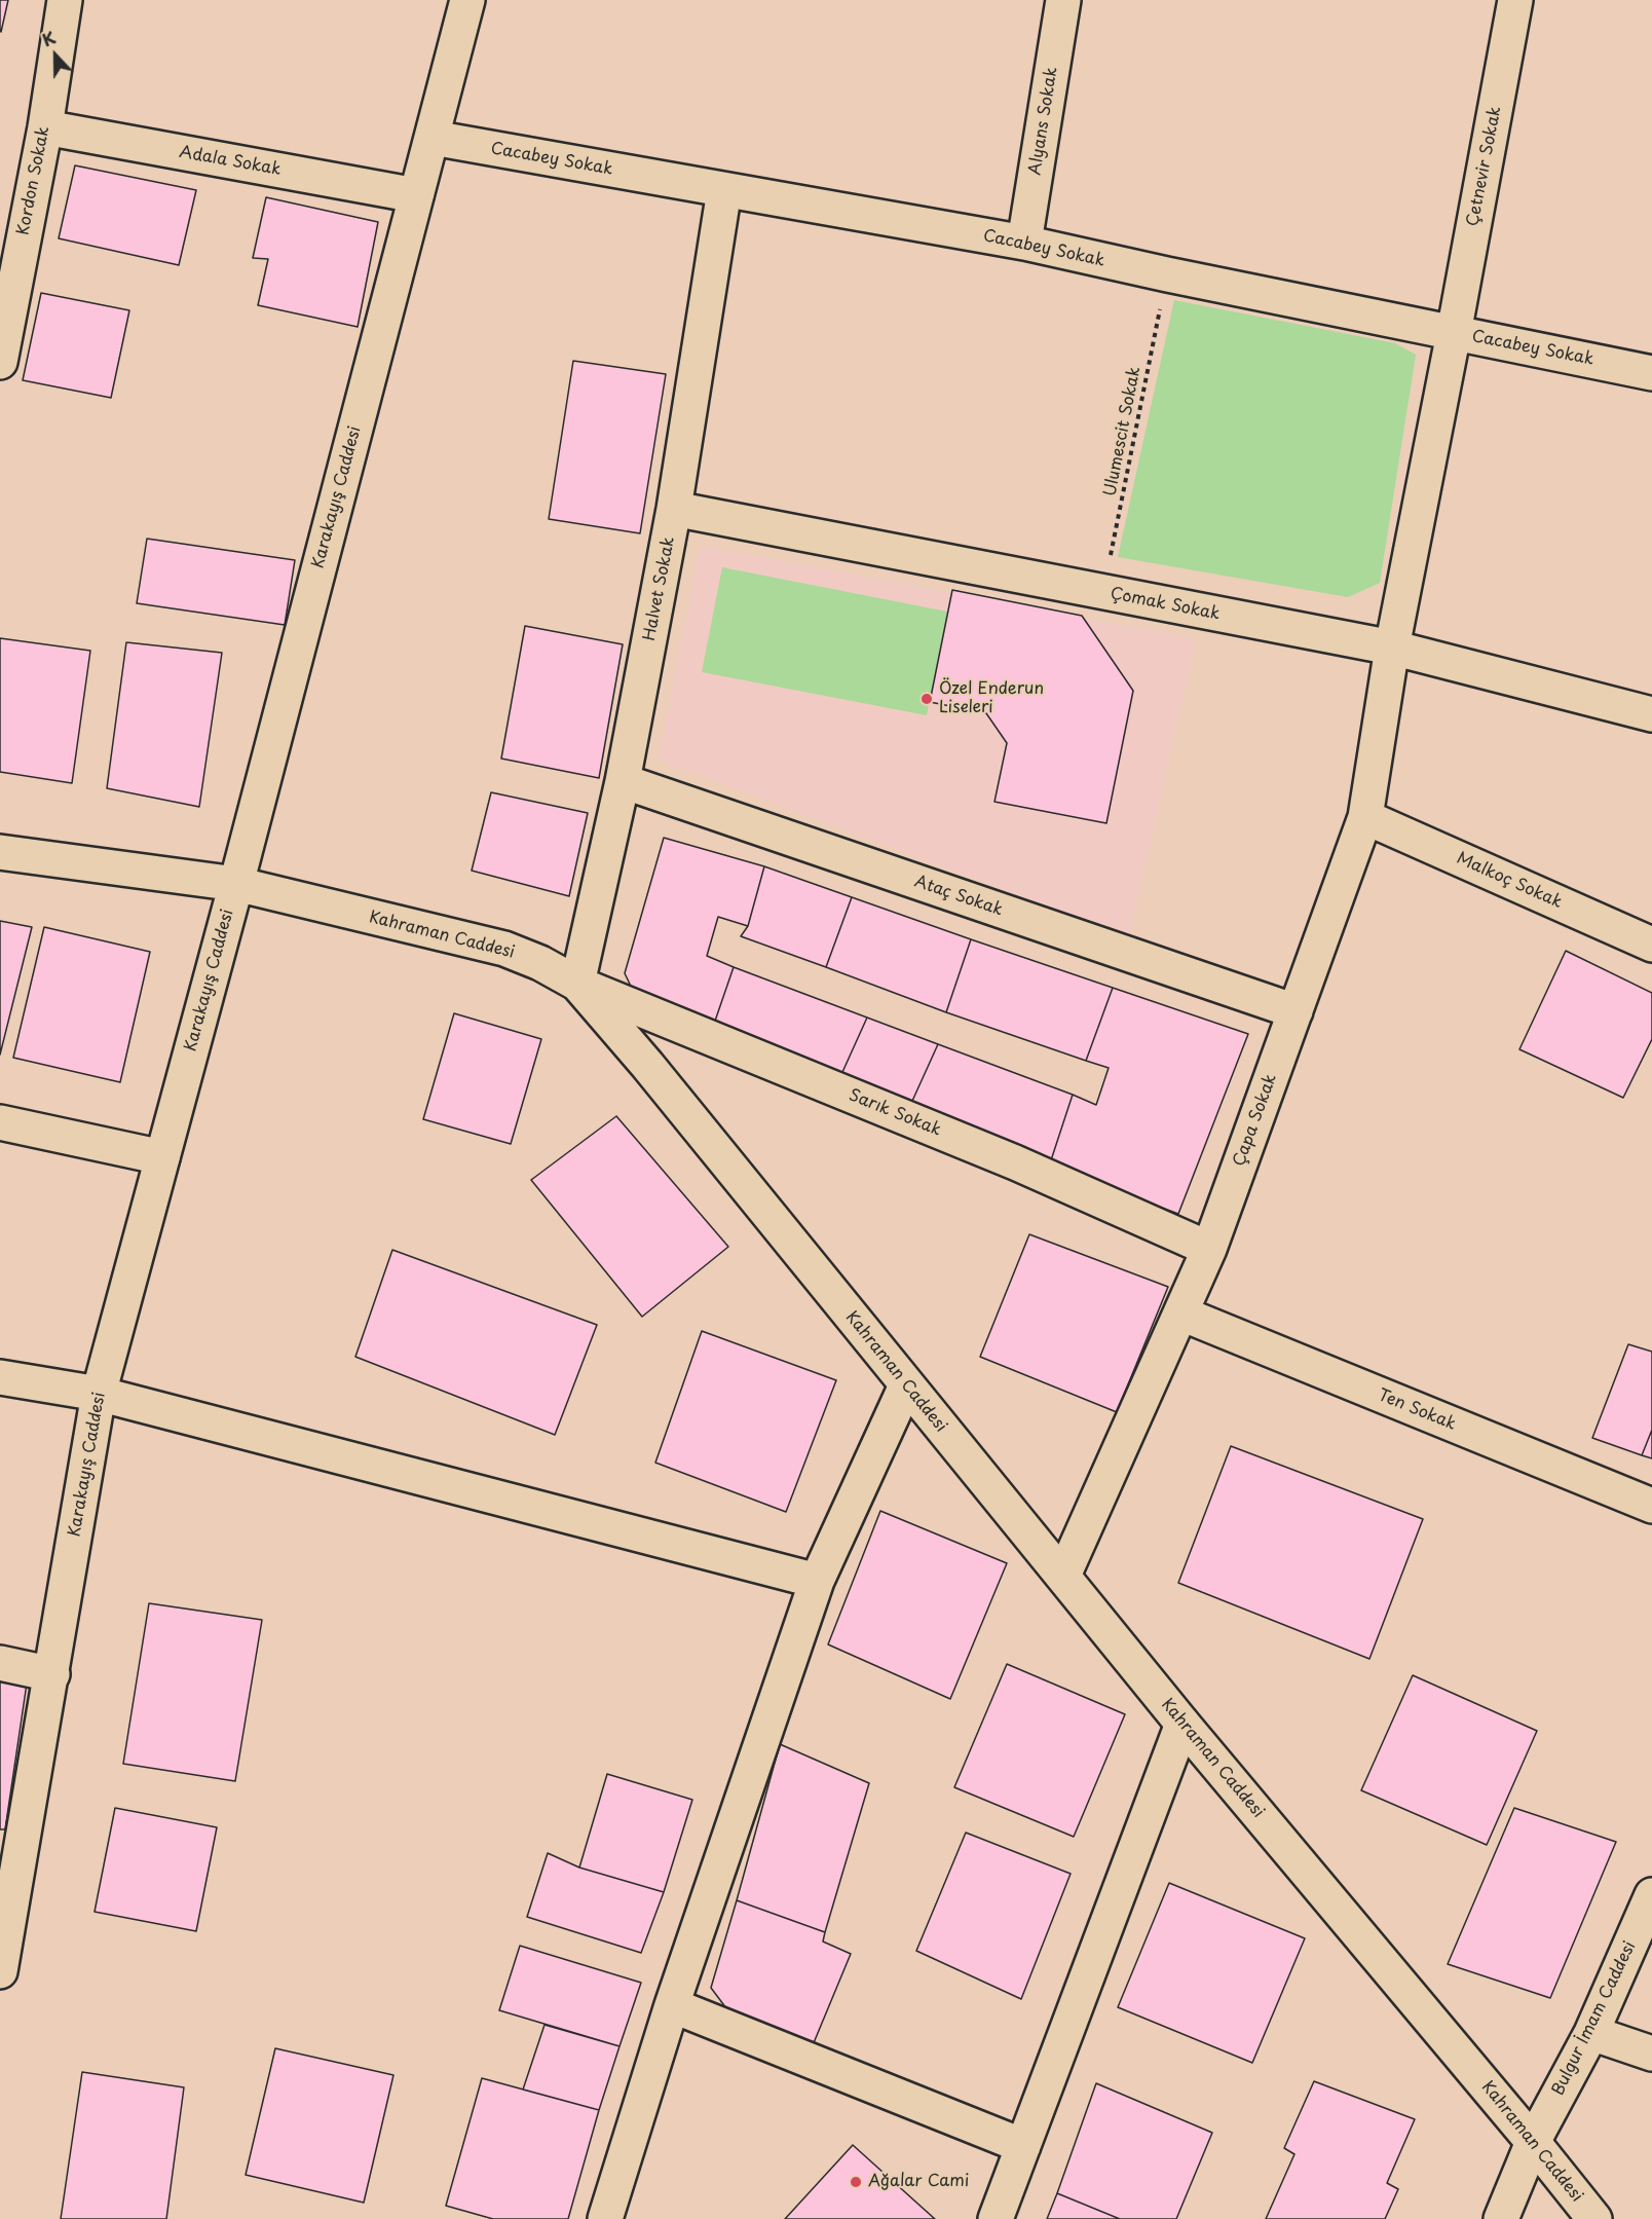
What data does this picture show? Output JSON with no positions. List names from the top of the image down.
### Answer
{
  "streets": {
    "street": [
      "Alyans Sokak",
      "Cacabey Sokak",
      "Adala Sokak",
      "Çetnevir Sokak",
      "Kordon Sokak",
      "Karakayış Caddesi",
      "Halvet Sokak",
      "Çomak Sokak",
      "Malkoç Sokak",
      "Ataç Sokak",
      "Kahraman Caddesi",
      "Sarık Sokak",
      "Çapa Sokak",
      "Ten Sokak",
      "Bulgur İmam Caddesi"
    ],
    "path": ["Ulumescit Sokak"]
  },
  "crossings": [
    ["Alyans Sokak", "Cacabey Sokak"],
    ["Cacabey Sokak", "Çetnevir Sokak"],
    ["Cacabey Sokak", "Ulumescit Sokak"],
    ["Cacabey Sokak", "Karakayış Caddesi"],
    ["Cacabey Sokak", "Halvet Sokak"],
    ["Adala Sokak", "Kordon Sokak"],
    ["Adala Sokak", "Karakayış Caddesi"],
    ["Çetnevir Sokak", "Çomak Sokak"],
    ["Çetnevir Sokak", "Çapa Sokak"],
    ["Ulumescit Sokak", "Çomak Sokak"],
    ["Karakayış Caddesi", "Kahraman Caddesi"],
    ["Halvet Sokak", "Çomak Sokak"],
    ["Halvet Sokak", "Ataç Sokak"],
    ["Halvet Sokak", "Kahraman Caddesi"],
    ["Halvet Sokak", "Sarık Sokak"],
    ["Çomak Sokak", "Çapa Sokak"],
    ["Malkoç Sokak", "Çapa Sokak"],
    ["Ataç Sokak", "Çapa Sokak"],
    ["Kahraman Caddesi", "Sarık Sokak"],
    ["Kahraman Caddesi", "Çapa Sokak"],
    ["Kahraman Caddesi", "Bulgur İmam Caddesi"],
    ["Sarık Sokak", "Çapa Sokak"],
    ["Çapa Sokak", "Ten Sokak"]
  ],
  "places": ["Özel Enderun Liseleri", "Ağalar Cami"],
  "north": "top"
}
